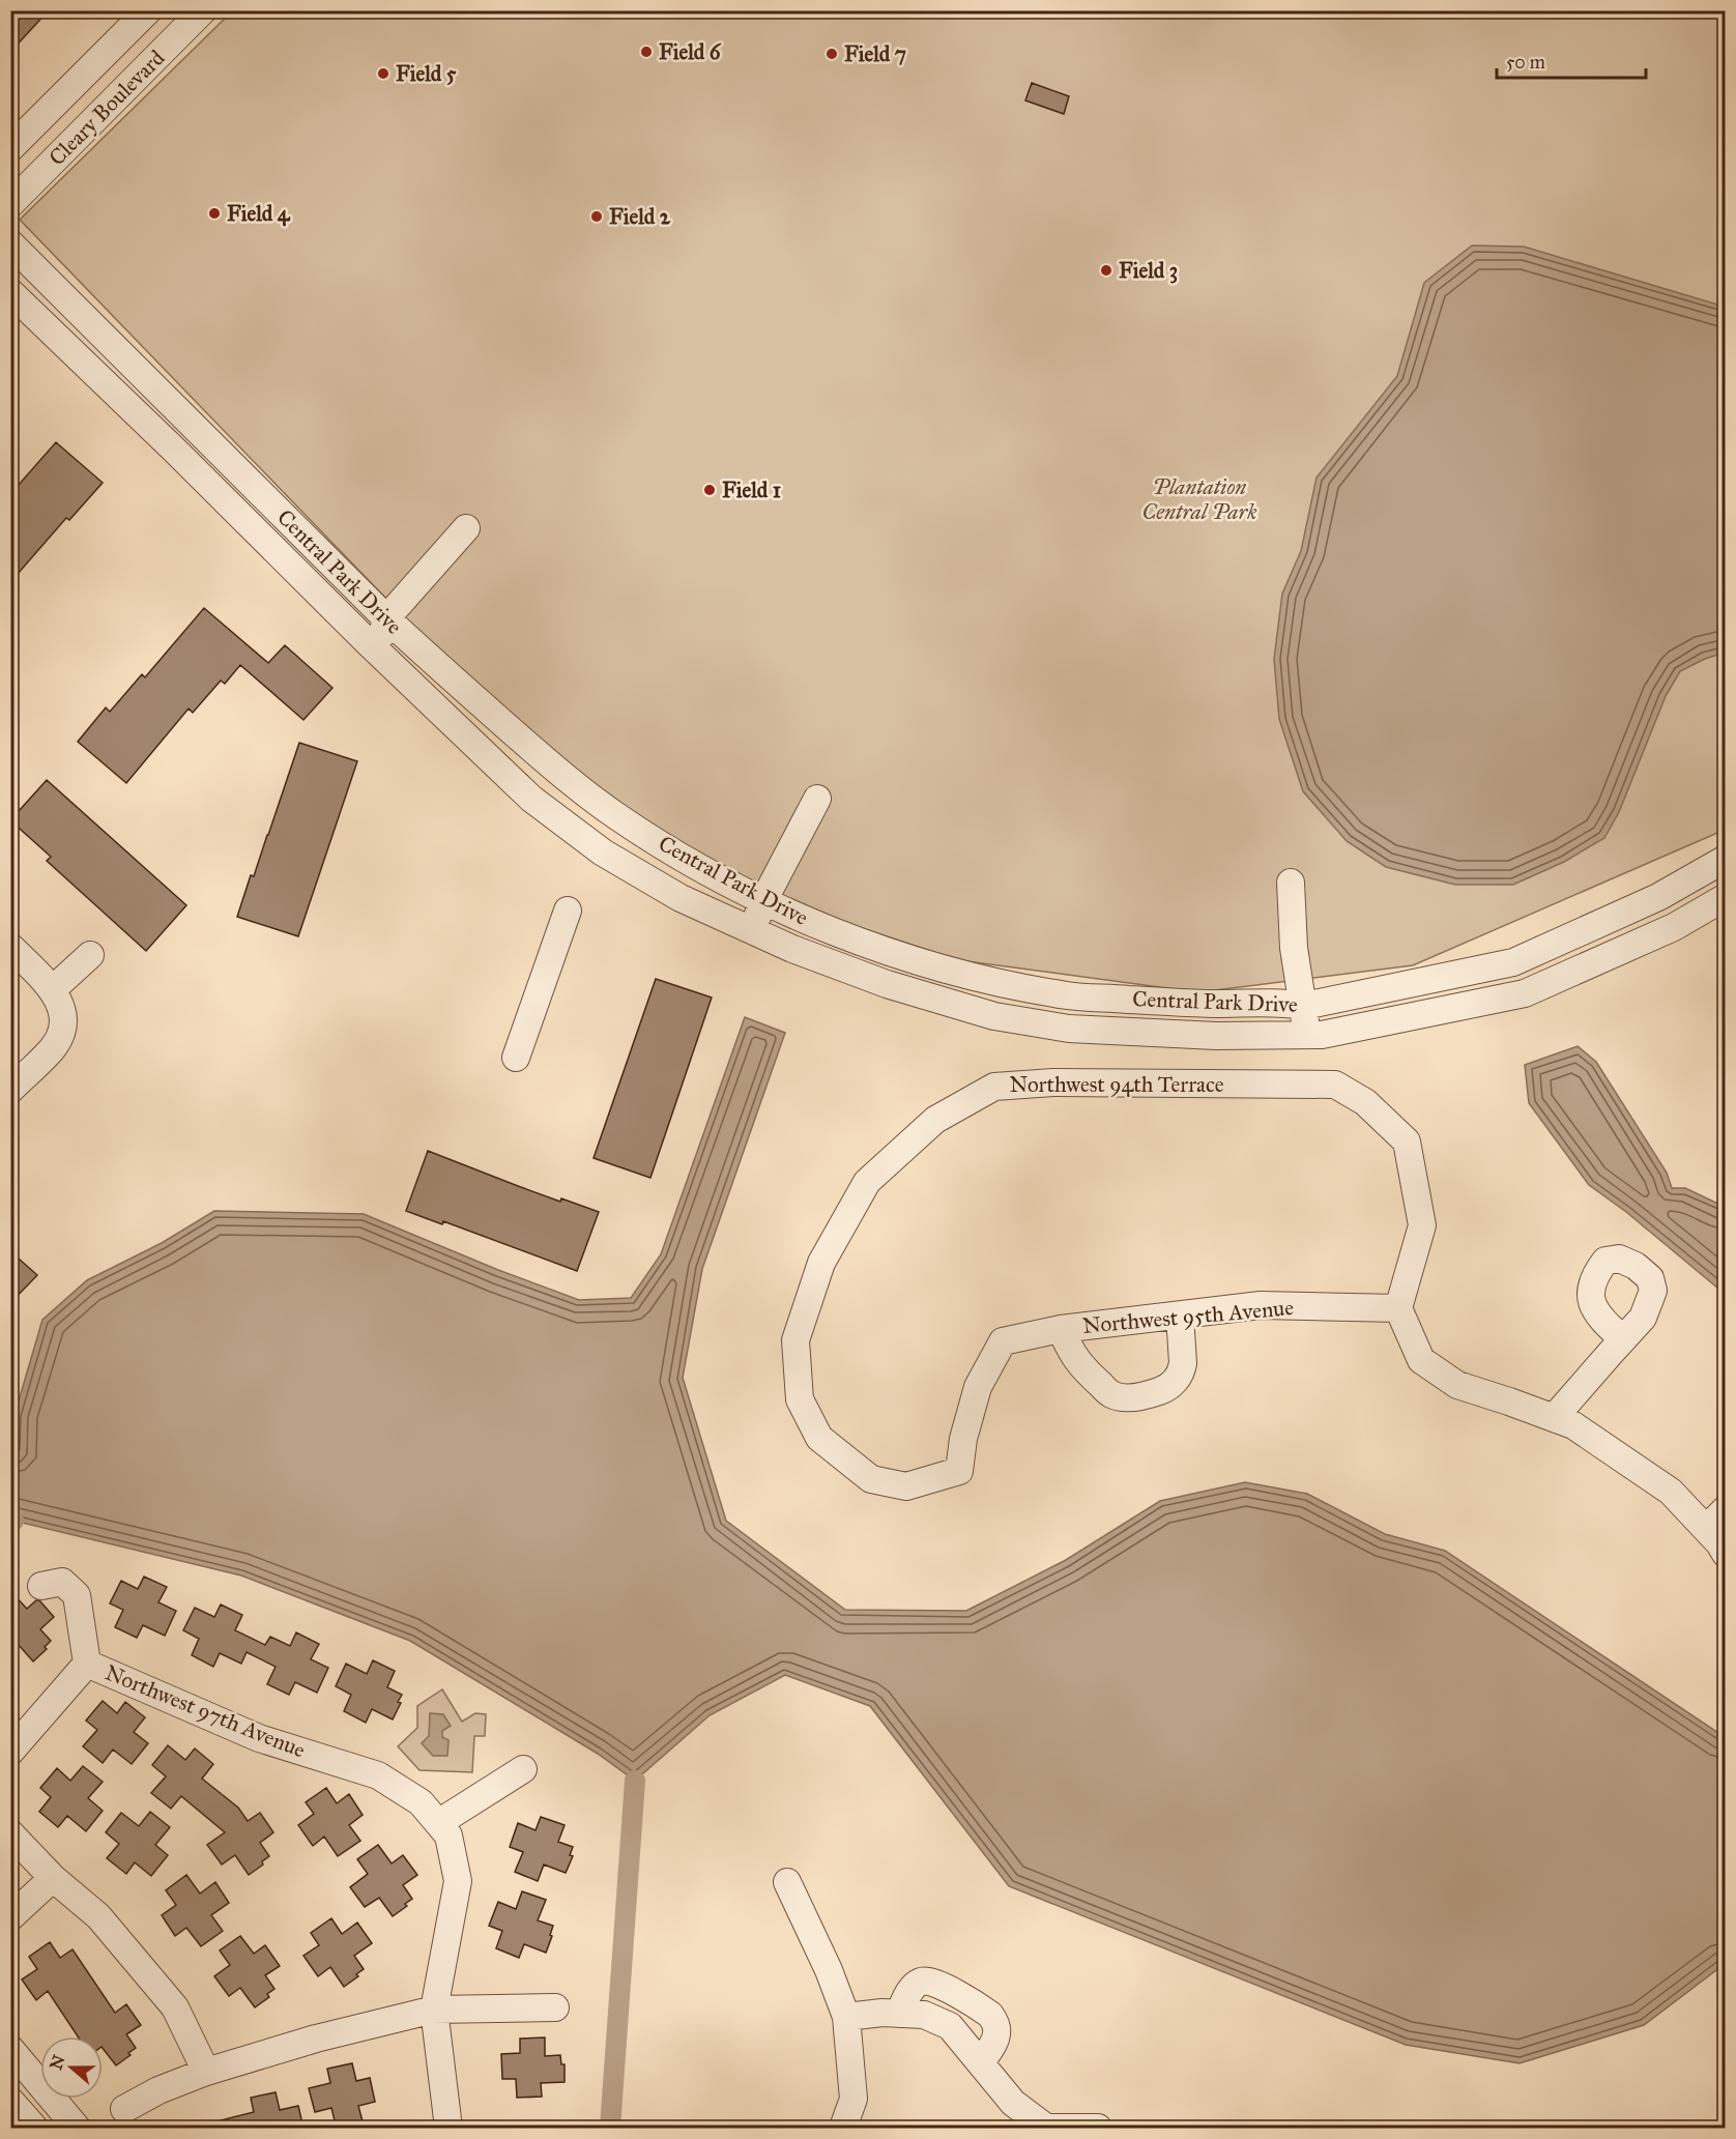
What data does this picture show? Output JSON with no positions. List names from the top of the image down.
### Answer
{
  "streets": {
    "street": [
      "Cleary Boulevard",
      "Central Park Drive",
      "Northwest 94th Terrace",
      "Northwest 95th Avenue",
      "Northwest 97th Avenue"
    ]
  },
  "crossings": [
    ["Northwest 94th Terrace", "Northwest 95th Avenue"]
  ],
  "parks": ["Plantation Central Park"],
  "places": [
    "Field 6",
    "Field 7",
    "Field 5",
    "Field 4",
    "Field 2",
    "Field 3",
    "Field 1"
  ],
  "scale_bar": "50 m",
  "north": "left"
}
